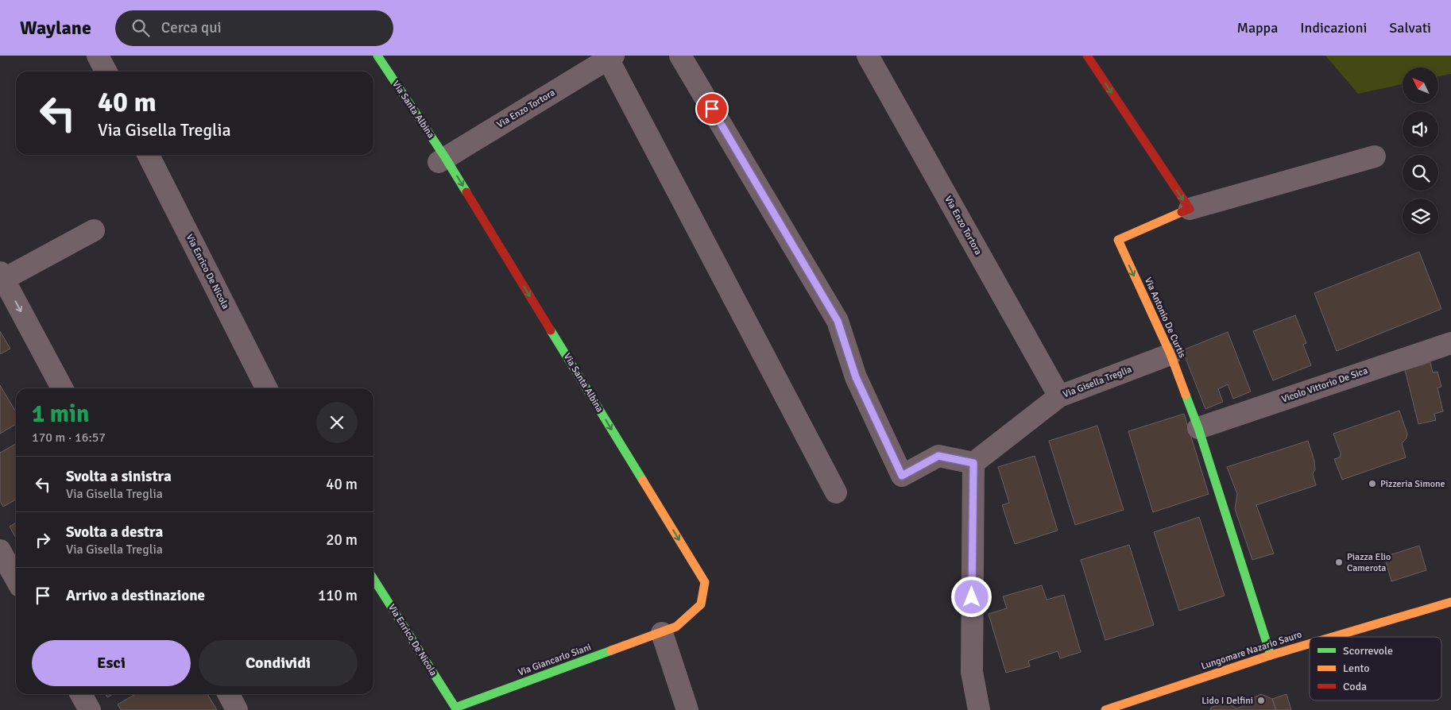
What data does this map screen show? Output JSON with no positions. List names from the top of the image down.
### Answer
{
  "streets": {
    "street": [
      "Via Enzo Tortora",
      "Via Santa Albina",
      "Via Enrico De Nicola",
      "Via Antonio De Curtis",
      "Via Gisella Treglia",
      "Vicolo Vittorio De Sica",
      "Lungomare Nazario Sauro",
      "Via Giancarlo Siani"
    ]
  },
  "crossings": [
    ["Via Enzo Tortora", "Via Santa Albina"],
    ["Via Enzo Tortora", "Via Gisella Treglia"],
    ["Via Santa Albina", "Via Giancarlo Siani"],
    ["Via Enrico De Nicola", "Via Giancarlo Siani"],
    ["Via Antonio De Curtis", "Via Gisella Treglia"],
    ["Via Antonio De Curtis", "Vicolo Vittorio De Sica"],
    ["Via Antonio De Curtis", "Lungomare Nazario Sauro"]
  ],
  "one_way": ["Via Santa Albina"],
  "places": ["Pizzeria Simone", "Piazza Elio Camerota", "Lido I Delfini"],
  "legend": ["Scorrevole", "Lento", "Coda"],
  "north": "top left",
  "page": {
    "header": "Waylane",
    "search": "Cerca qui",
    "nav": ["Mappa", "Indicazioni", "Salvati"],
    "turn": ["40 m", "Via Gisella Treglia"],
    "heading": ["1 min", "170 m · 16:57"],
    "list": [
      {
        "name": "Svolta a sinistra",
        "note": "Via Gisella Treglia",
        "value": "40 m"
      },
      {
        "name": "Svolta a destra",
        "note": "Via Gisella Treglia",
        "value": "20 m"
      },
      {
        "name": "Arrivo a destinazione",
        "value": "110 m"
      }
    ],
    "buttons": ["Esci", "Condividi"]
  }
}
